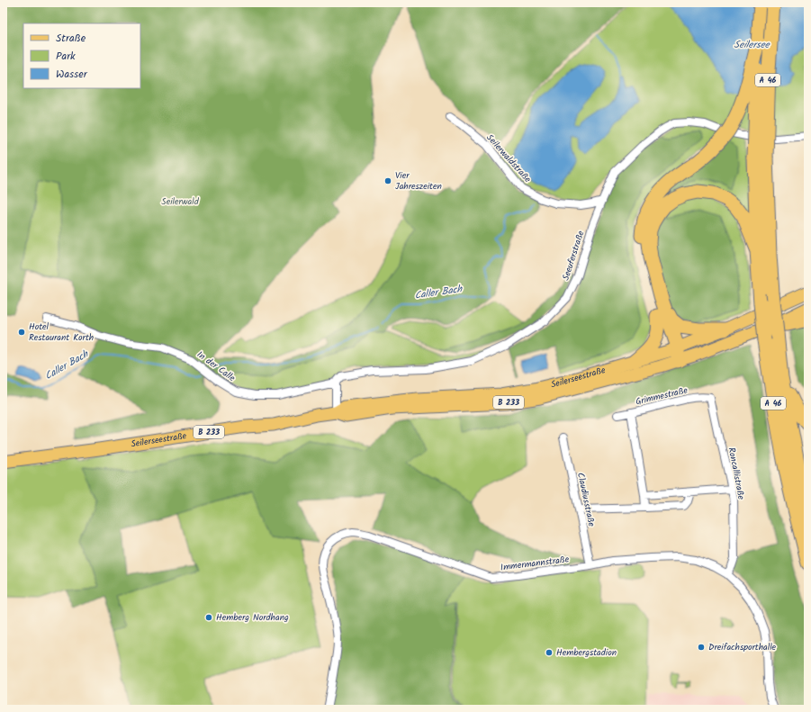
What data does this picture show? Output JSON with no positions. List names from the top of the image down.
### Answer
{
  "streets": {
    "highway": ["A 46"],
    "main road": ["Seilerseestraße", "B 233"],
    "street": [
      "Seilerwaldstraße",
      "Seeuferstraße",
      "In der Calle",
      "Grimmestraße",
      "Roncallistraße",
      "Claudiusstraße",
      "Immermannstraße"
    ]
  },
  "crossings": [
    ["A 46", "Seilerseestraße"],
    ["Seilerwaldstraße", "Seeuferstraße"],
    ["Seeuferstraße", "In der Calle"],
    ["Grimmestraße", "Roncallistraße"],
    ["Roncallistraße", "Immermannstraße"],
    ["Claudiusstraße", "Immermannstraße"]
  ],
  "water": ["Seilersee", "Caller Bach"],
  "parks": ["Seilerwald"],
  "places": [
    "Vier Jahreszeiten",
    "Hotel Restaurant Korth",
    "Hemberg Nordhang",
    "Dreifachsporthalle",
    "Hembergstadion"
  ],
  "legend": ["Straße", "Park", "Wasser"]
}
